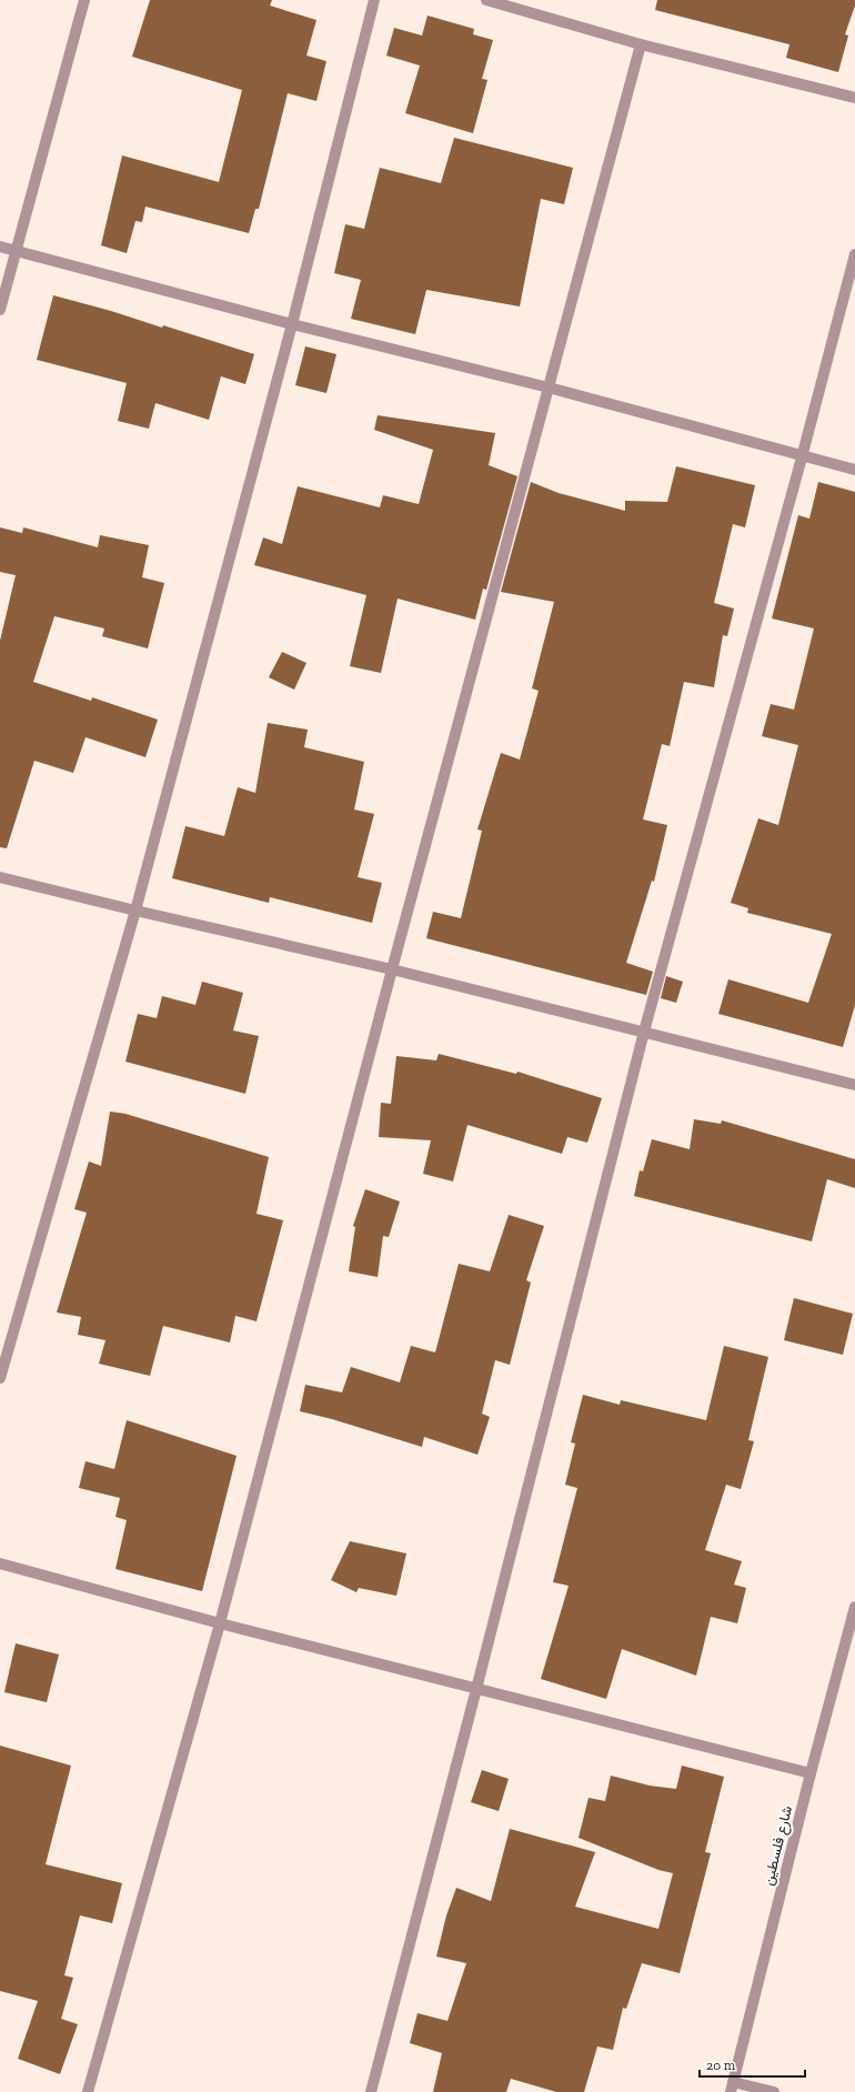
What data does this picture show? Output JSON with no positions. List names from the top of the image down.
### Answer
{
  "streets": {
    "street": ["شارع فلسطين"]
  },
  "scale_bar": "20 m"
}
